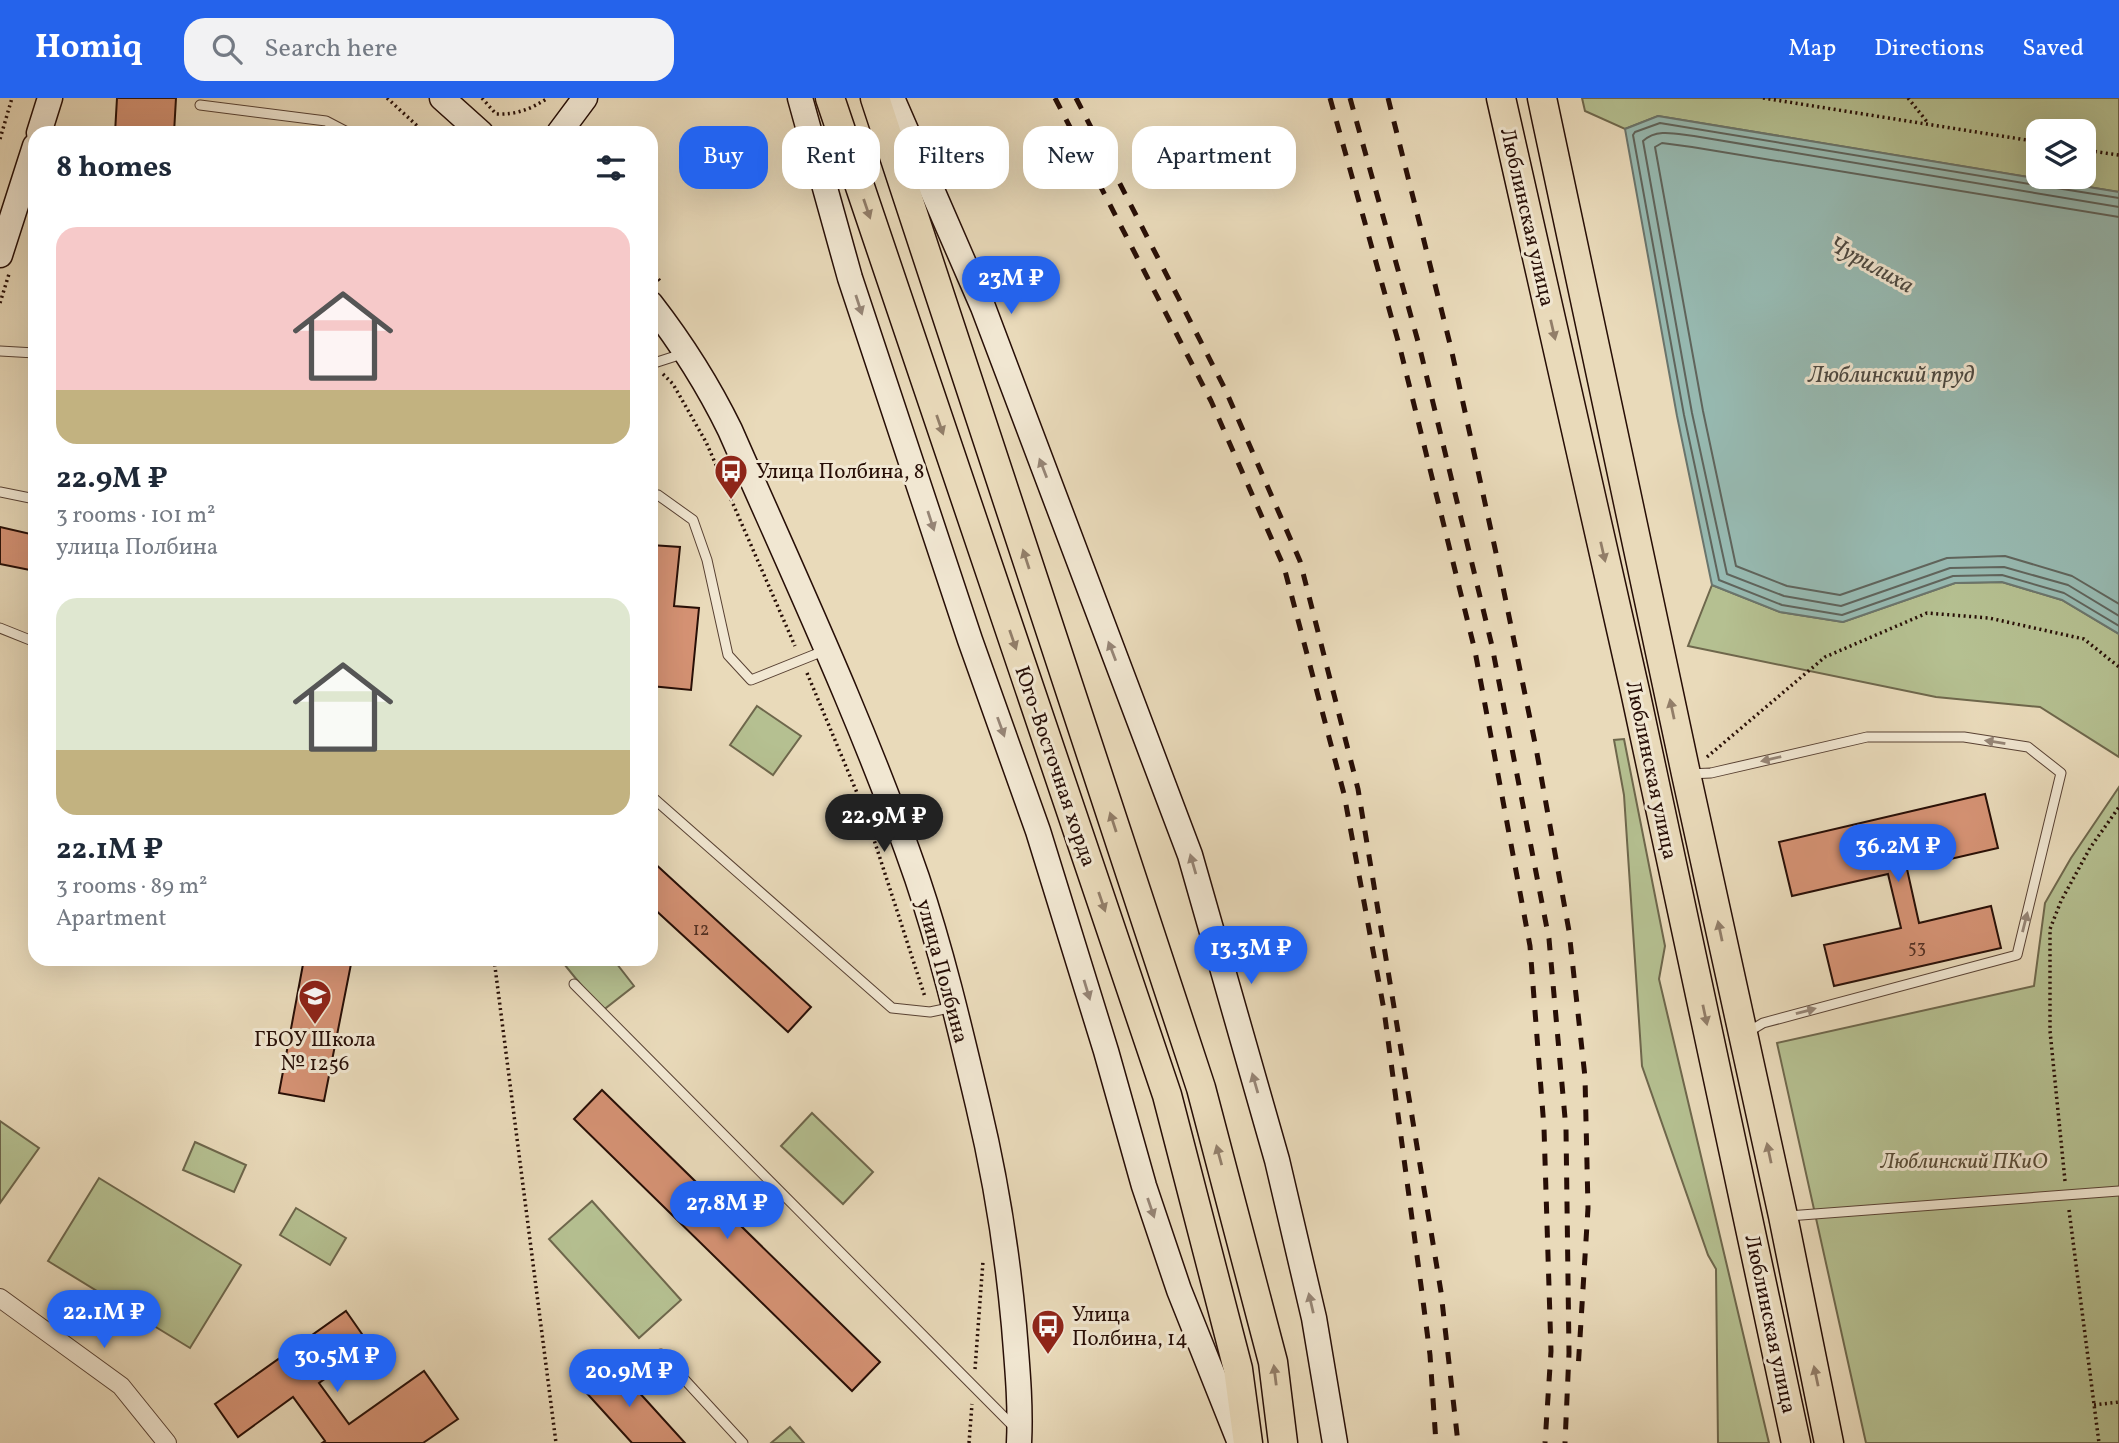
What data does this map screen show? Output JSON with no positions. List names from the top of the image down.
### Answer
{
  "streets": {
    "main road": ["Люблинская улица", "Юго-Восточная хорда", "улица Полбина"]
  },
  "water": ["Чурилиха", "Люблинский пруд"],
  "parks": ["Люблинский ПКиО"],
  "places": {
    "bus stop": ["Улица Полбина, 8", "Улица Полбина, 14"],
    "school or university": ["ГБОУ Школа № 1256"]
  },
  "house_numbers": ["12", "53"],
  "page": {
    "header": "Homiq",
    "search": "Search here",
    "nav": ["Map", "Directions", "Saved"],
    "chip": [
      "Buy",
      "Rent",
      "Filters",
      "New",
      "Apartment"
    ],
    "heading": "8 homes",
    "list": [
      {
        "name": "22.9M ₽",
        "note": "3 rooms · 101 m² · улица Полбина"
      },
      {
        "name": "22.1M ₽",
        "note": "3 rooms · 89 m² · Apartment"
      }
    ],
    "price": [
      "23M ₽",
      "22.9M ₽",
      "36.2M ₽",
      "13.3M ₽",
      "27.8M ₽",
      "22.1M ₽",
      "30.5M ₽",
      "20.9M ₽"
    ]
  }
}
